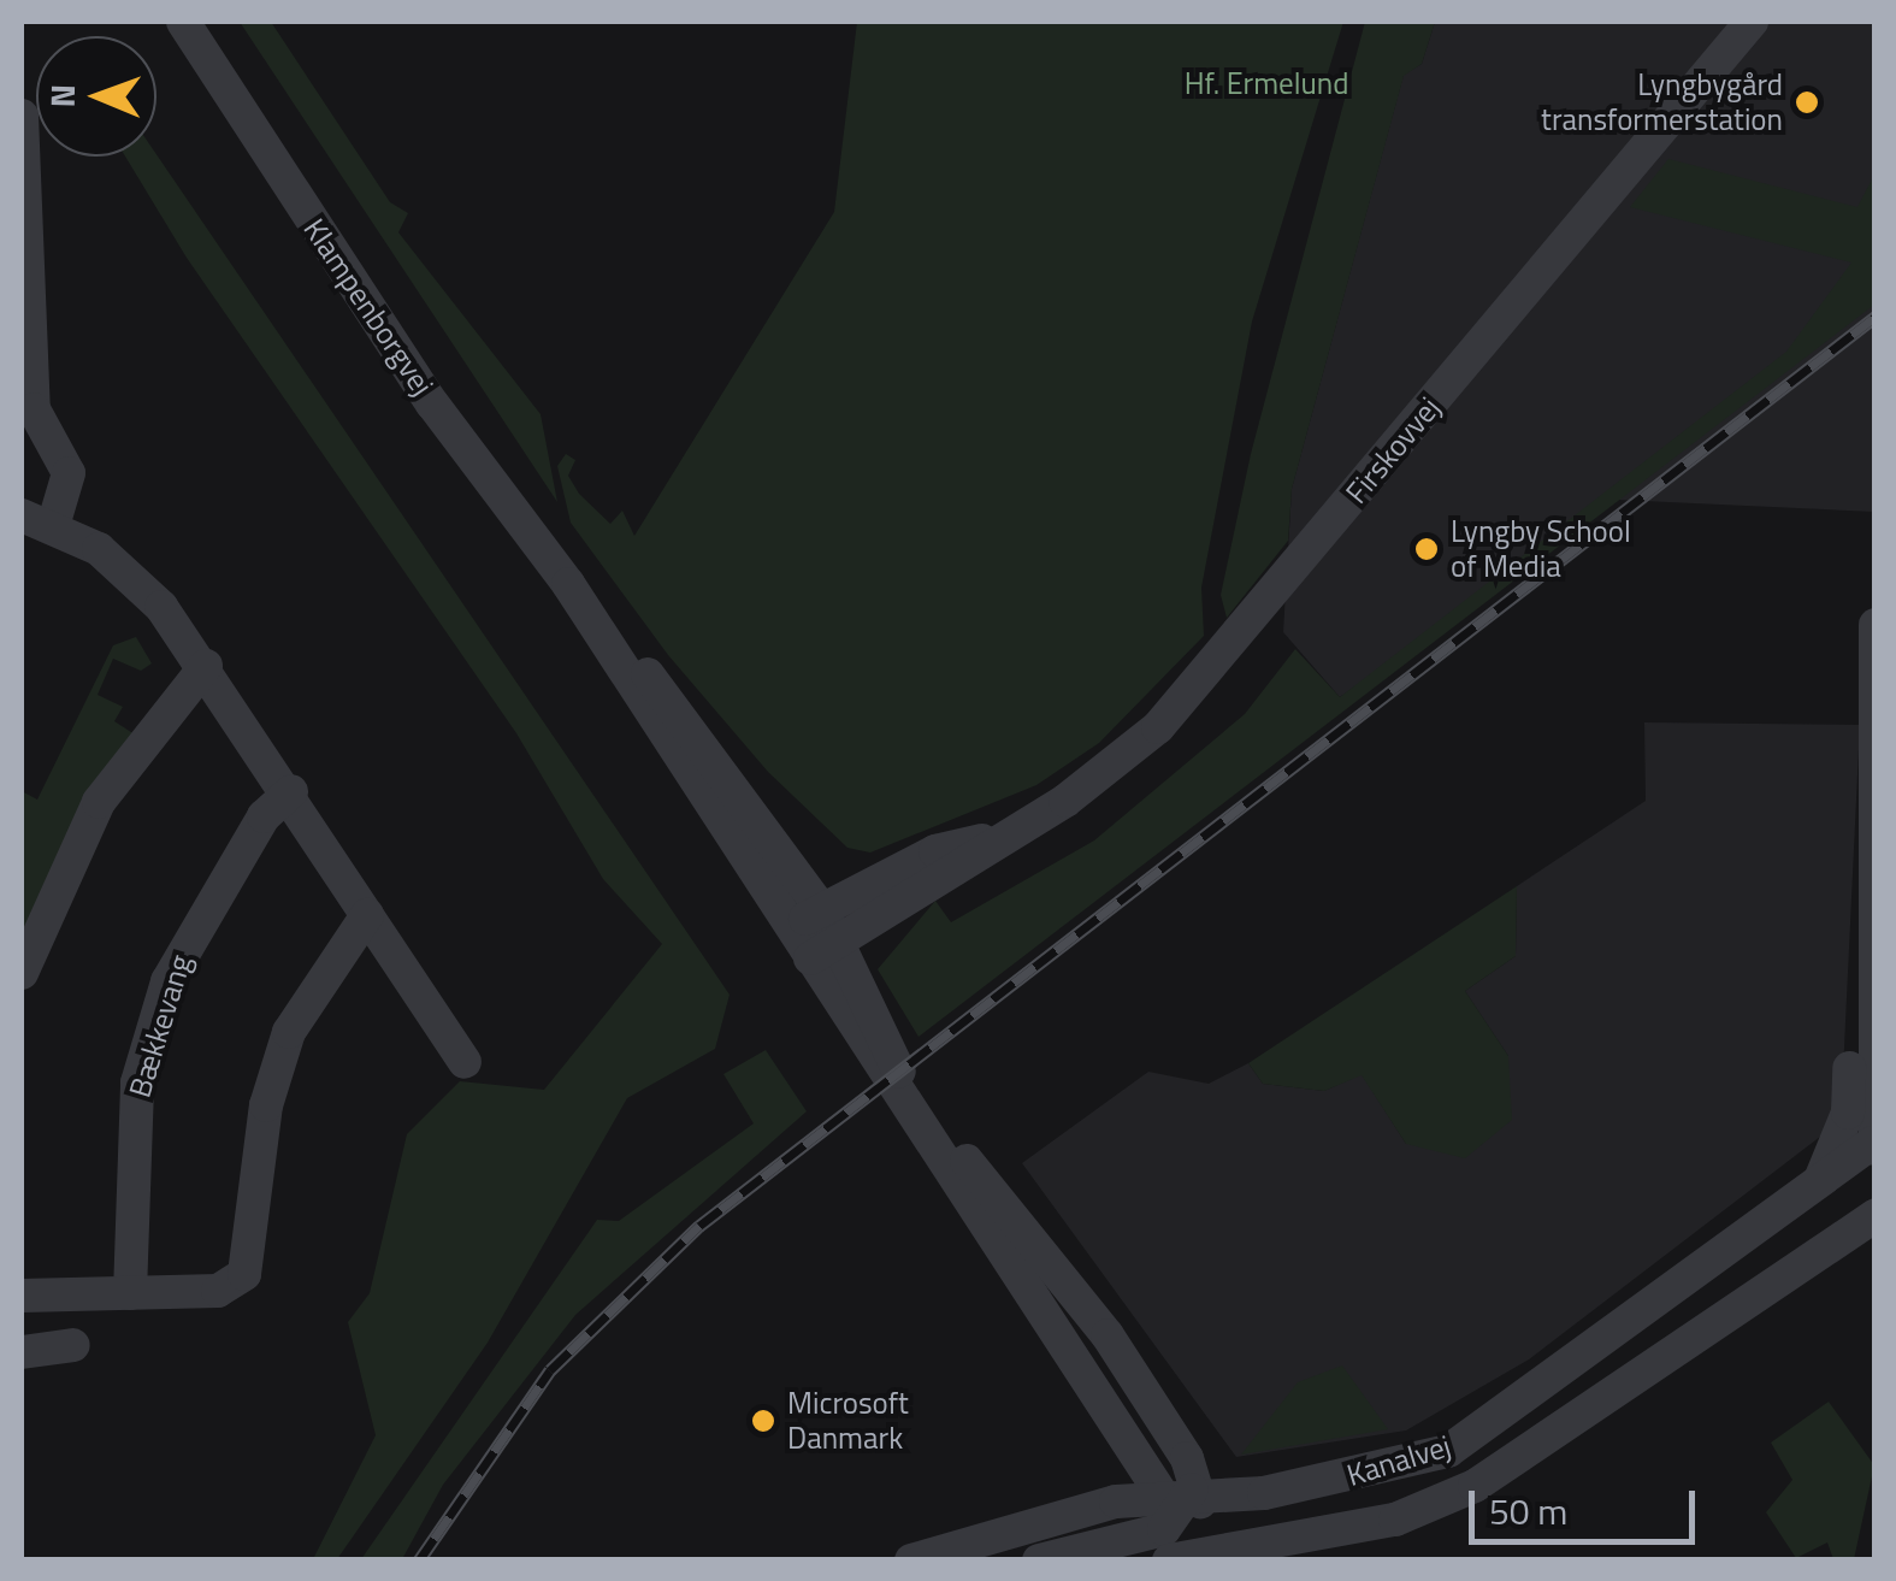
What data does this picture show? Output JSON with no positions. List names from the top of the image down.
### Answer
{
  "streets": {
    "street": [
      "Klampenborgvej",
      "Firskovvej",
      "Bækkevang",
      "Kanalvej"
    ]
  },
  "crossings": [
    ["Klampenborgvej", "Firskovvej"]
  ],
  "parks": ["Hf. Ermelund"],
  "places": ["Lyngbygård transformerstation", "Lyngby School of Media", "Microsoft Danmark"],
  "scale_bar": "50 m",
  "north": "left"
}
